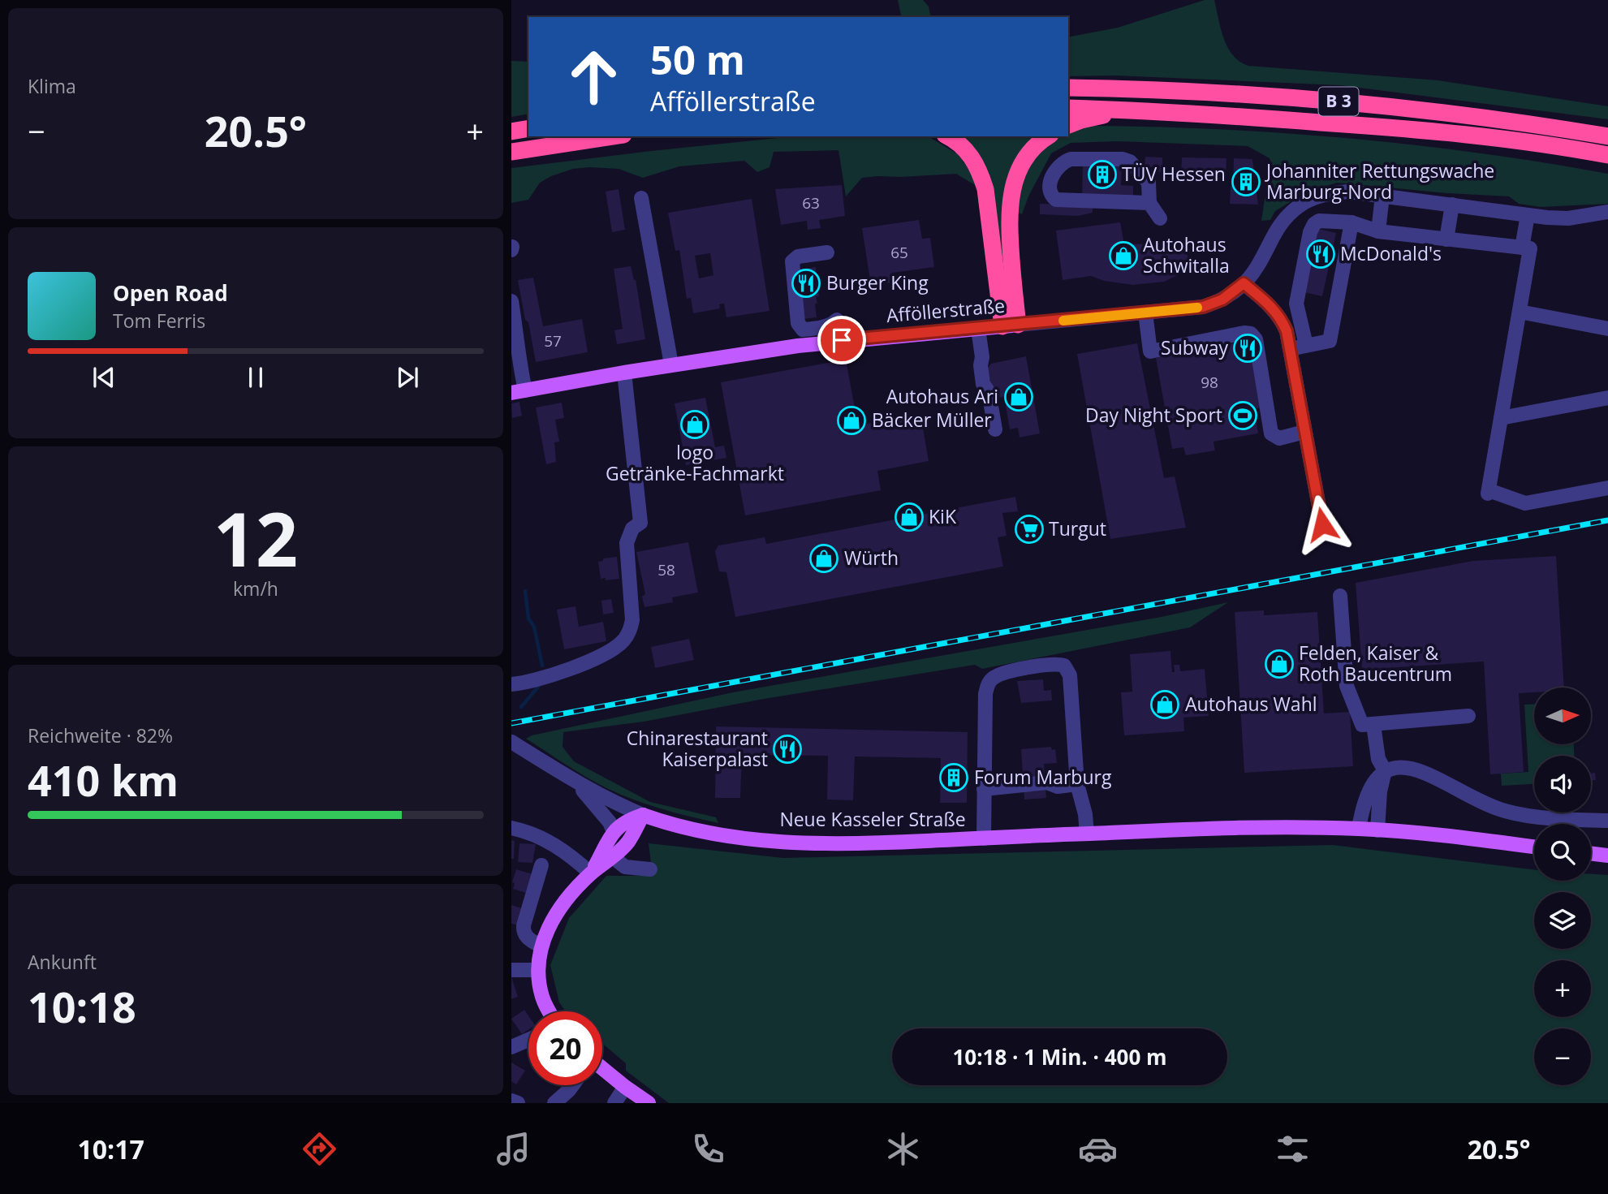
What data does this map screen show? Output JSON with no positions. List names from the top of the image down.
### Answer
{
  "streets": {
    "highway": ["B 3"],
    "main road": ["Afföllerstraße", "Neue Kasseler Straße"]
  },
  "places": {
    "building": ["TÜV Hessen", "Johanniter Rettungswache Marburg-Nord", "Forum Marburg"],
    "restaurant": [
      "McDonald's",
      "Burger King",
      "Subway",
      "Chinarestaurant Kaiserpalast"
    ],
    "shop": [
      "Autohaus Schwitalla",
      "Autohaus Ari",
      "Bäcker Müller",
      "logo Getränke-Fachmarkt",
      "KiK",
      "Würth",
      "Felden, Kaiser & Roth Baucentrum",
      "Autohaus Wahl"
    ],
    "sports": ["Day Night Sport"],
    "supermarket": ["Turgut"]
  },
  "house_numbers": [
    "63",
    "65",
    "57",
    "98",
    "58"
  ],
  "north": "right",
  "page": {
    "tile": [
      "Klima",
      ["12", "km/h"],
      ["Reichweite · 82%", "410 km"],
      ["Ankunft", "10:18"]
    ],
    "turn": ["50 m", "Afföllerstraße"],
    "heat": ["−", "20.5°", "+"],
    "song": ["Open Road", "Tom Ferris"],
    "map_buttons": ["+", "−"],
    "limit": "20",
    "trip": "10:18 · 1 Min. · 400 m",
    "tabs": ["10:17", "20.5°"]
  }
}
